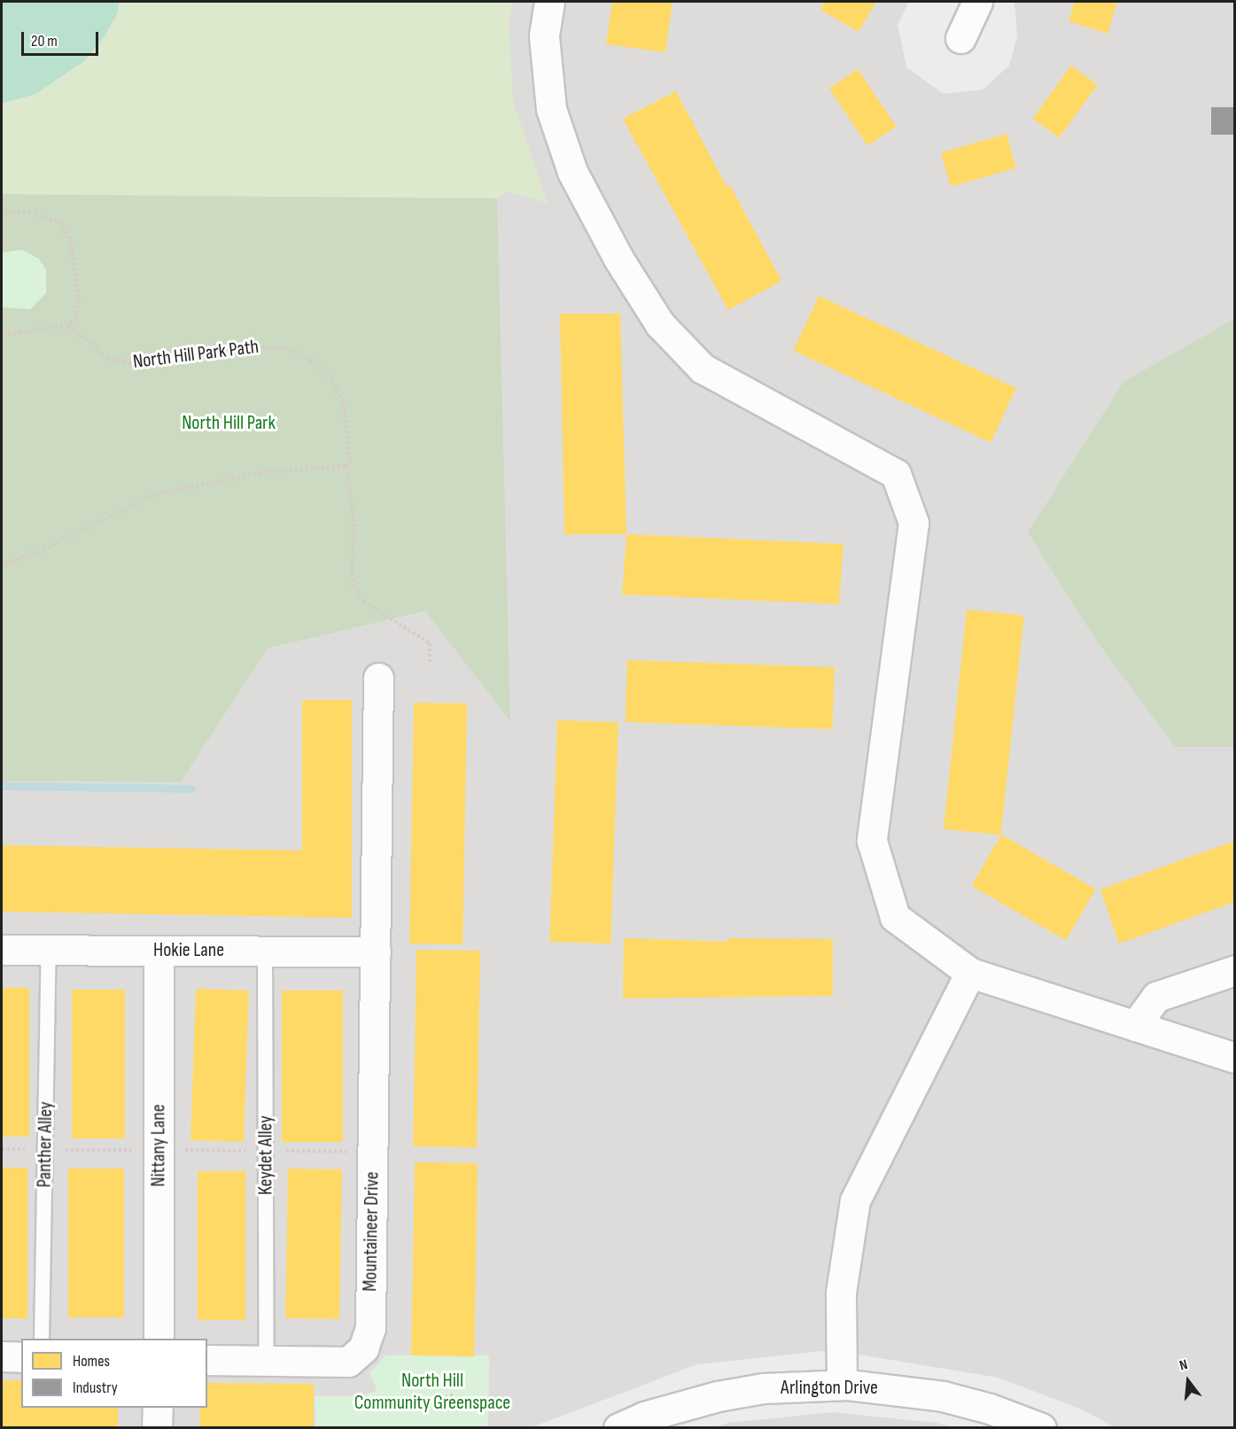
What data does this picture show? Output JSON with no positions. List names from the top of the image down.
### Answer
{
  "streets": {
    "street": [
      "Hokie Lane",
      "Nittany Lane",
      "Mountaineer Drive",
      "Arlington Drive"
    ],
    "lane": ["Panther Alley", "Keydet Alley"],
    "path": ["North Hill Park Path"]
  },
  "crossings": [
    ["Hokie Lane", "Panther Alley"],
    ["Hokie Lane", "Nittany Lane"],
    ["Hokie Lane", "Keydet Alley"],
    ["Hokie Lane", "Mountaineer Drive"],
    ["Keydet Alley", "Mountaineer Drive"]
  ],
  "parks": ["North Hill Park", "North Hill Community Greenspace"],
  "legend": ["Homes", "Industry"],
  "scale_bar": "20 m",
  "north": "top"
}
